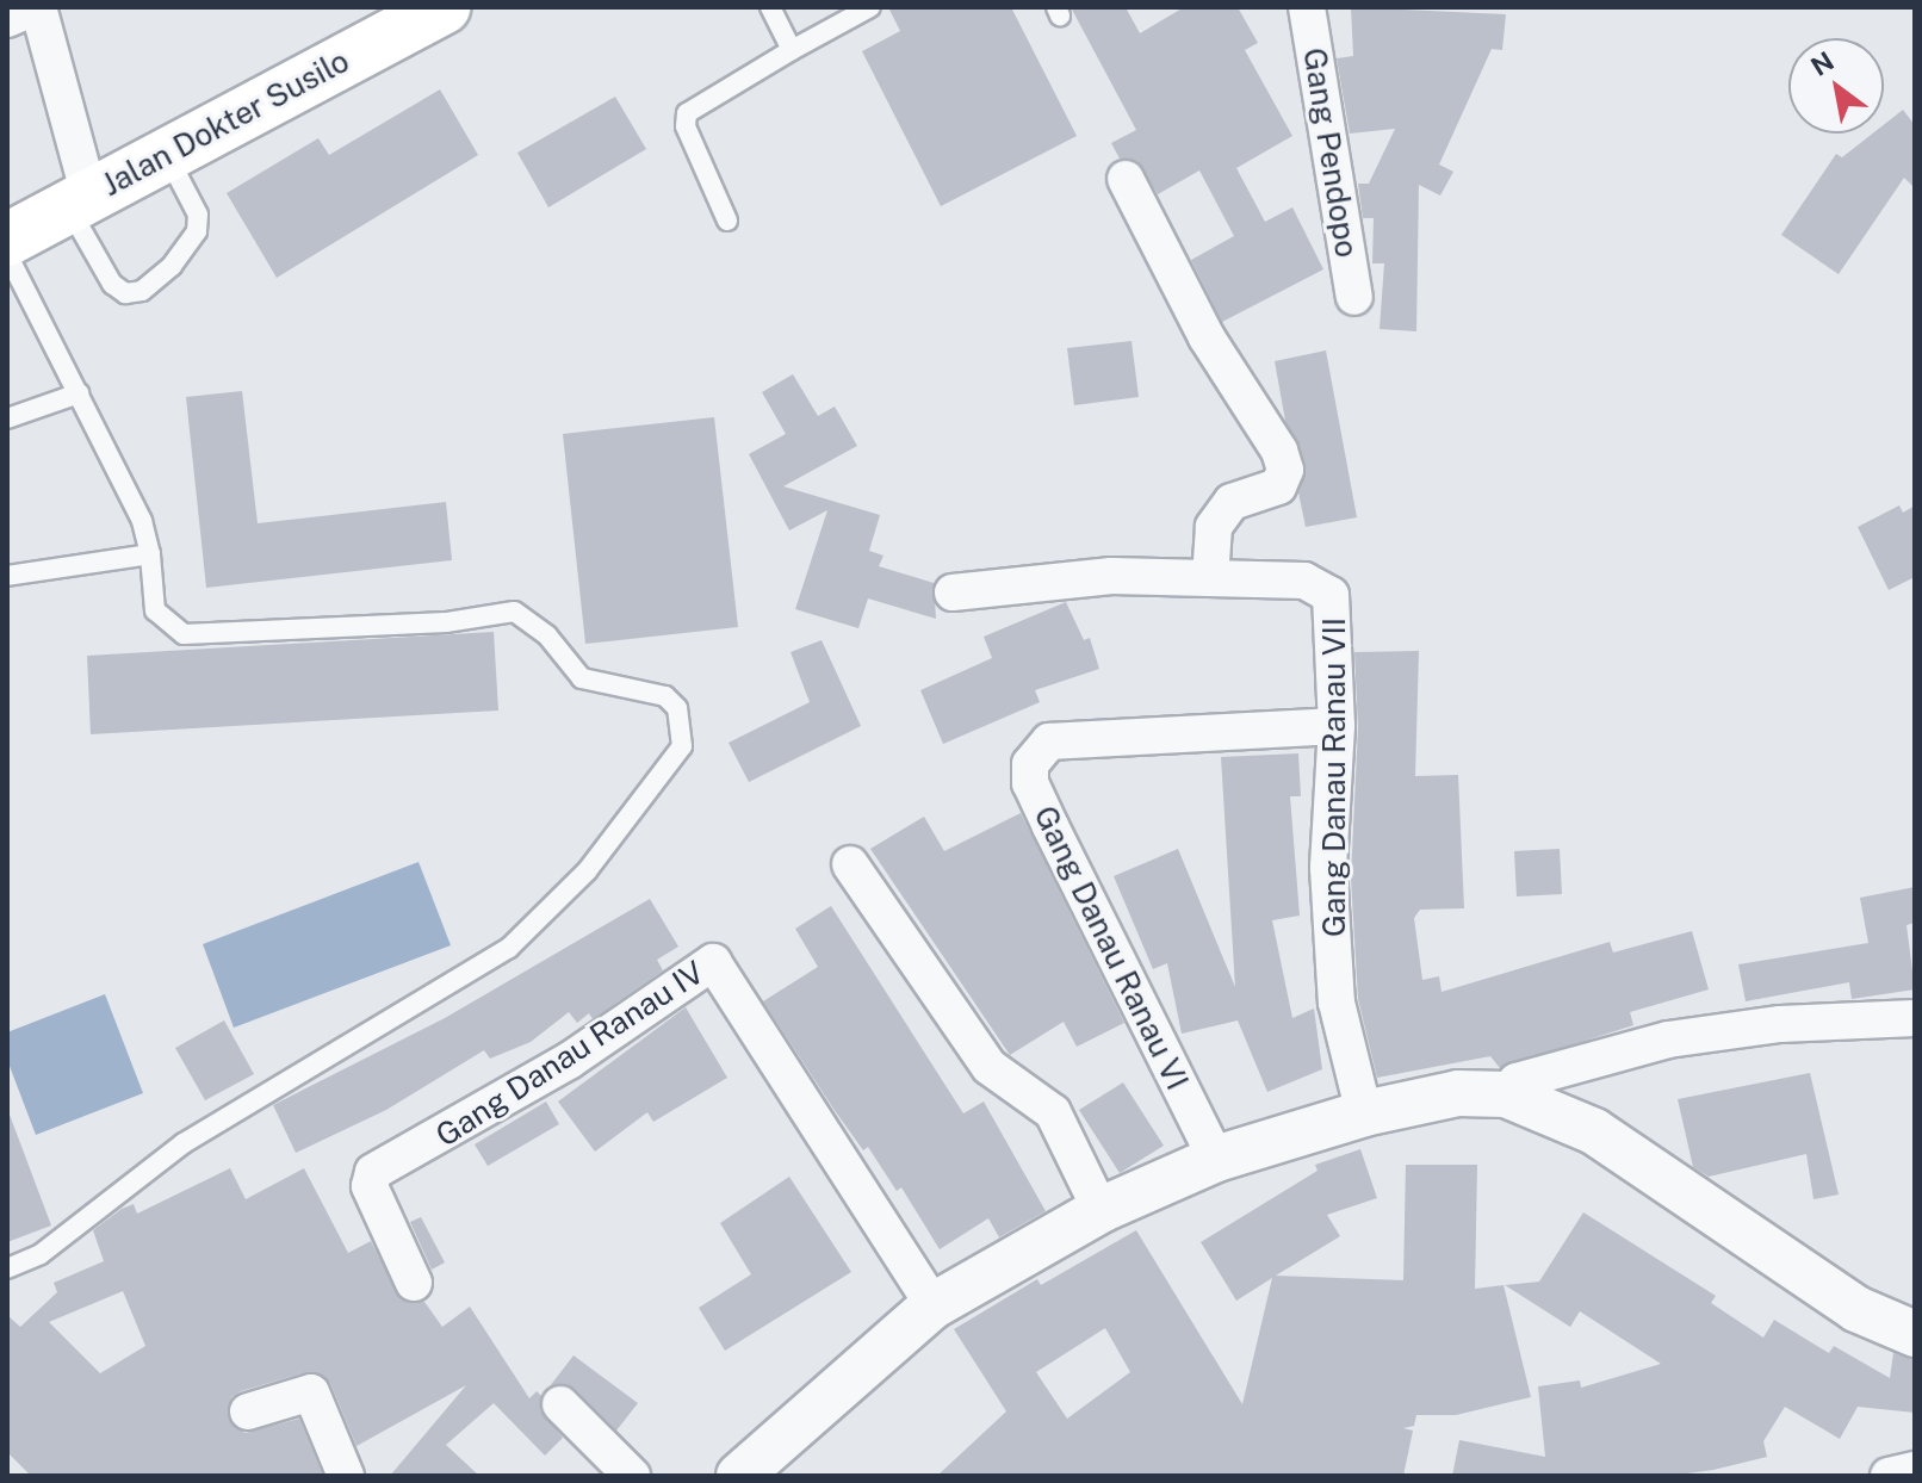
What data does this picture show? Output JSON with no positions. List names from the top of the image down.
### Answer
{
  "streets": {
    "main road": ["Jalan Dokter Susilo"],
    "street": [
      "Gang Pendopo",
      "Gang Danau Ranau VII",
      "Gang Danau Ranau VI",
      "Gang Danau Ranau IV"
    ]
  },
  "crossings": [
    ["Gang Danau Ranau VII", "Gang Danau Ranau VI"]
  ],
  "north": "top left"
}
